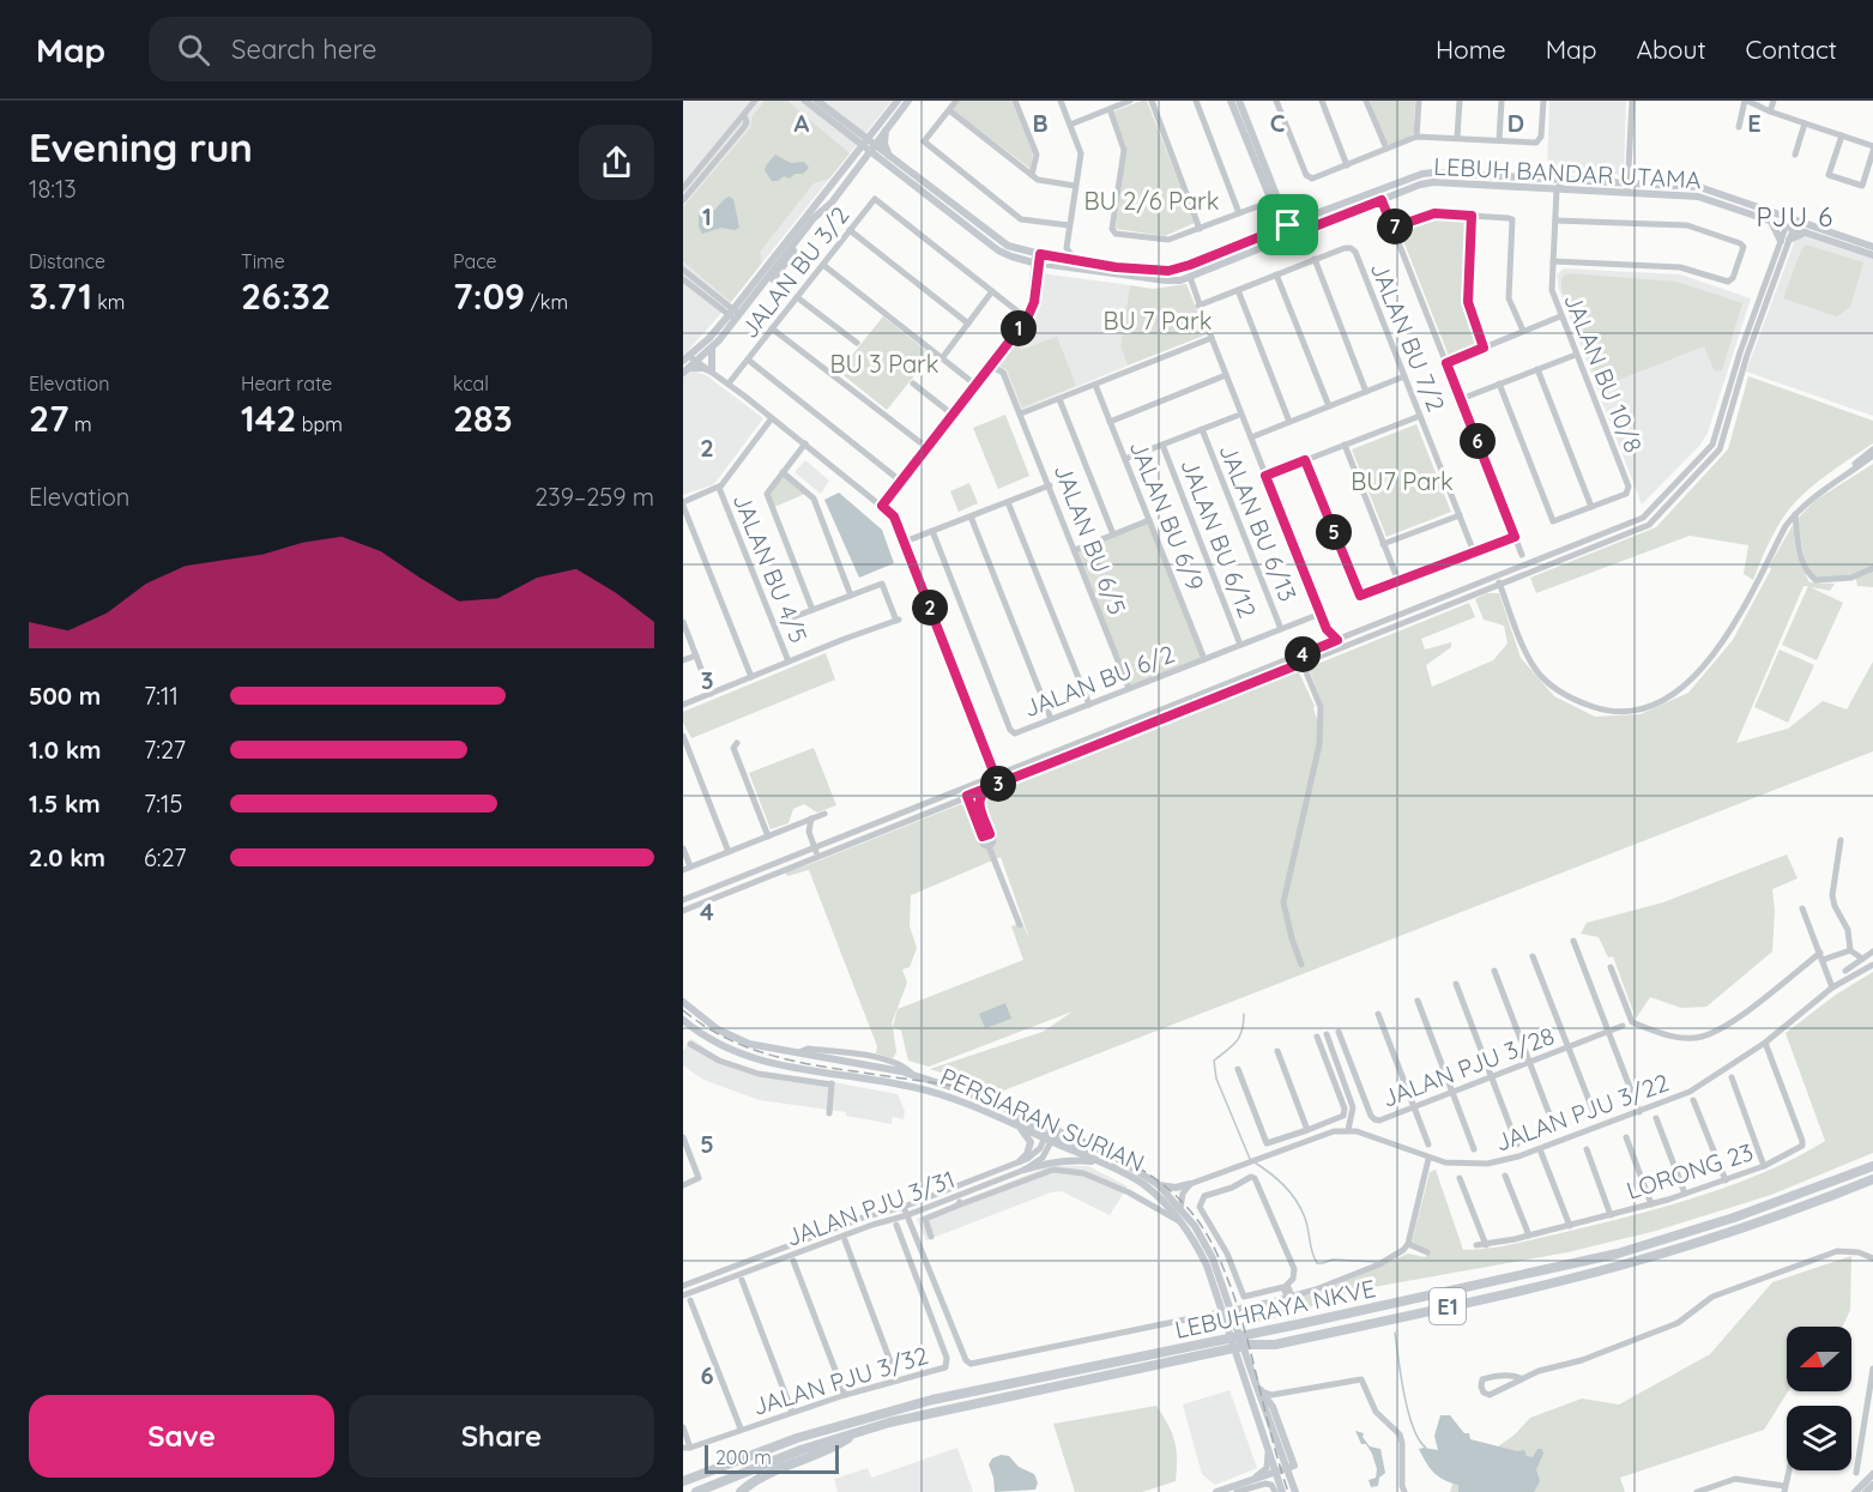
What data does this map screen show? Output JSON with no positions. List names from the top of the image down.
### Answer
{
  "streets": {
    "highway": ["E1", "LEBUHRAYA NKVE"],
    "main road": ["LEBUH BANDAR UTAMA", "PERSIARAN SURIAN"],
    "street": [
      "JALAN BU 3/2",
      "JALAN BU 7/2",
      "JALAN BU 10/8",
      "JALAN BU 6/9",
      "JALAN BU 6/13",
      "JALAN BU 6/12",
      "JALAN BU 6/5",
      "JALAN BU 4/5",
      "JALAN BU 6/2",
      "JALAN PJU 3/28",
      "JALAN PJU 3/22",
      "LORONG 23",
      "JALAN PJU 3/31",
      "JALAN PJU 3/32"
    ]
  },
  "crossings": [
    ["LEBUH BANDAR UTAMA", "JALAN BU 10/8"],
    ["JALAN BU 6/9", "JALAN BU 6/2"],
    ["JALAN BU 6/13", "JALAN BU 6/2"],
    ["JALAN BU 6/12", "JALAN BU 6/2"],
    ["JALAN BU 6/5", "JALAN BU 6/2"],
    ["JALAN PJU 3/22", "LORONG 23"],
    ["PERSIARAN SURIAN", "JALAN PJU 3/31"]
  ],
  "districts": ["PJU 6"],
  "parks": [
    "BU 2/6 Park",
    "BU 7 Park",
    "BU 3 Park",
    "BU7 Park"
  ],
  "scale_bar": "200 m",
  "north": "left",
  "page": {
    "header": "Map",
    "search": "Search here",
    "nav": [
      "Home",
      "Map",
      "About",
      "Contact"
    ],
    "heading": ["Evening run", "18:13"],
    "pins": [
      "7",
      "1",
      "6",
      "5",
      "2",
      "4",
      "3"
    ],
    "stats": [
      ["Distance", "3.71 km"],
      ["Time", "26:32"],
      ["Pace", "7:09 /km"],
      ["Elevation", "27 m"],
      ["Heart rate", "142 bpm"],
      ["kcal", "283"]
    ],
    "chart": ["Elevation", "239–259 m"],
    "list": [
      {
        "name": "500 m",
        "note": "7:11"
      },
      {
        "name": "1.0 km",
        "note": "7:27"
      },
      {
        "name": "1.5 km",
        "note": "7:15"
      },
      {
        "name": "2.0 km",
        "note": "6:27"
      }
    ],
    "buttons": ["Save", "Share"],
    "scale": "200 m"
  },
  "grid": {
    "columns": [
      "A",
      "B",
      "C",
      "D",
      "E"
    ],
    "rows": [
      "1",
      "2",
      "3",
      "4",
      "5",
      "6"
    ]
  }
}
